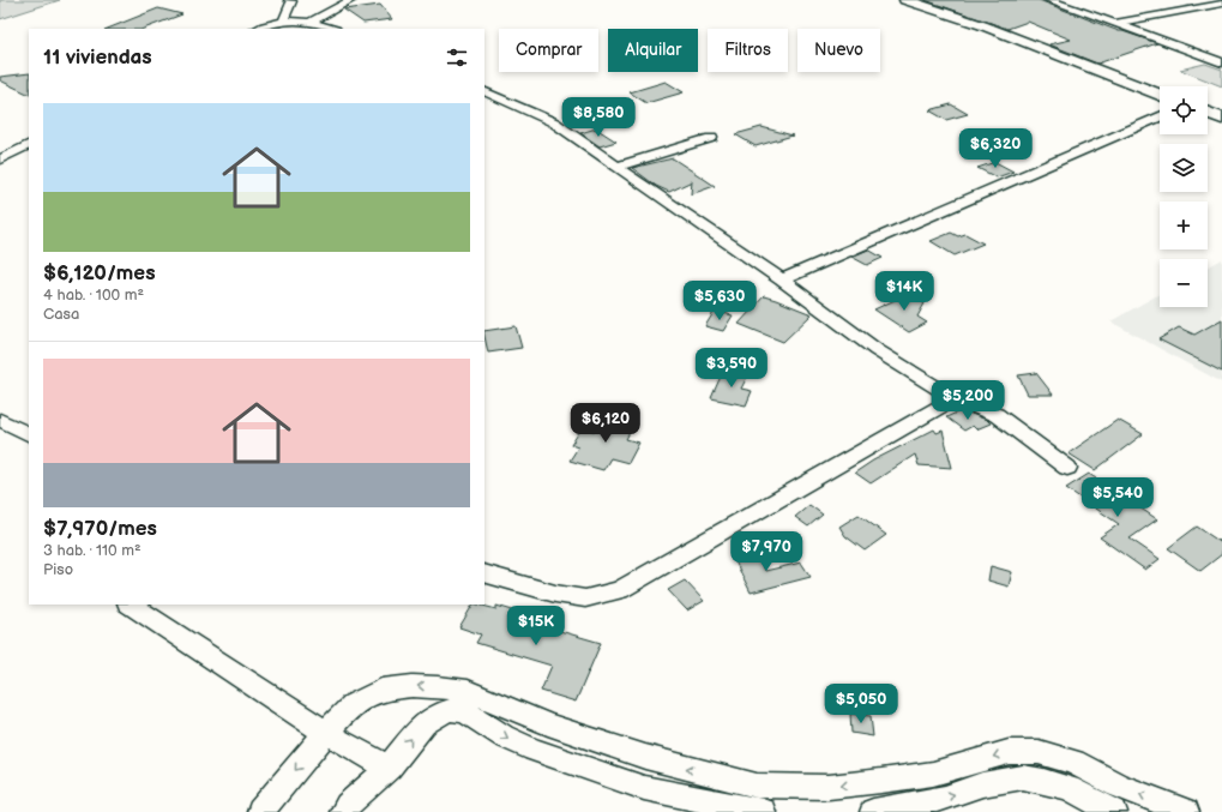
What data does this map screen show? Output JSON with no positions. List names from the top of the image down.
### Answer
{
  "page": {
    "chip": [
      "Comprar",
      "Alquilar",
      "Filtros",
      "Nuevo"
    ],
    "heading": "11 viviendas",
    "map_buttons": ["+", "−"],
    "list": [
      {
        "name": "$6,120/mes",
        "note": "4 hab. · 100 m² · Casa"
      },
      {
        "name": "$7,970/mes",
        "note": "3 hab. · 110 m² · Piso"
      }
    ],
    "price": [
      "$8,580",
      "$6,320",
      "$14K",
      "$5,630",
      "$3,590",
      "$5,200",
      "$6,120",
      "$5,540",
      "$7,970",
      "$15K",
      "$5,050"
    ]
  }
}
